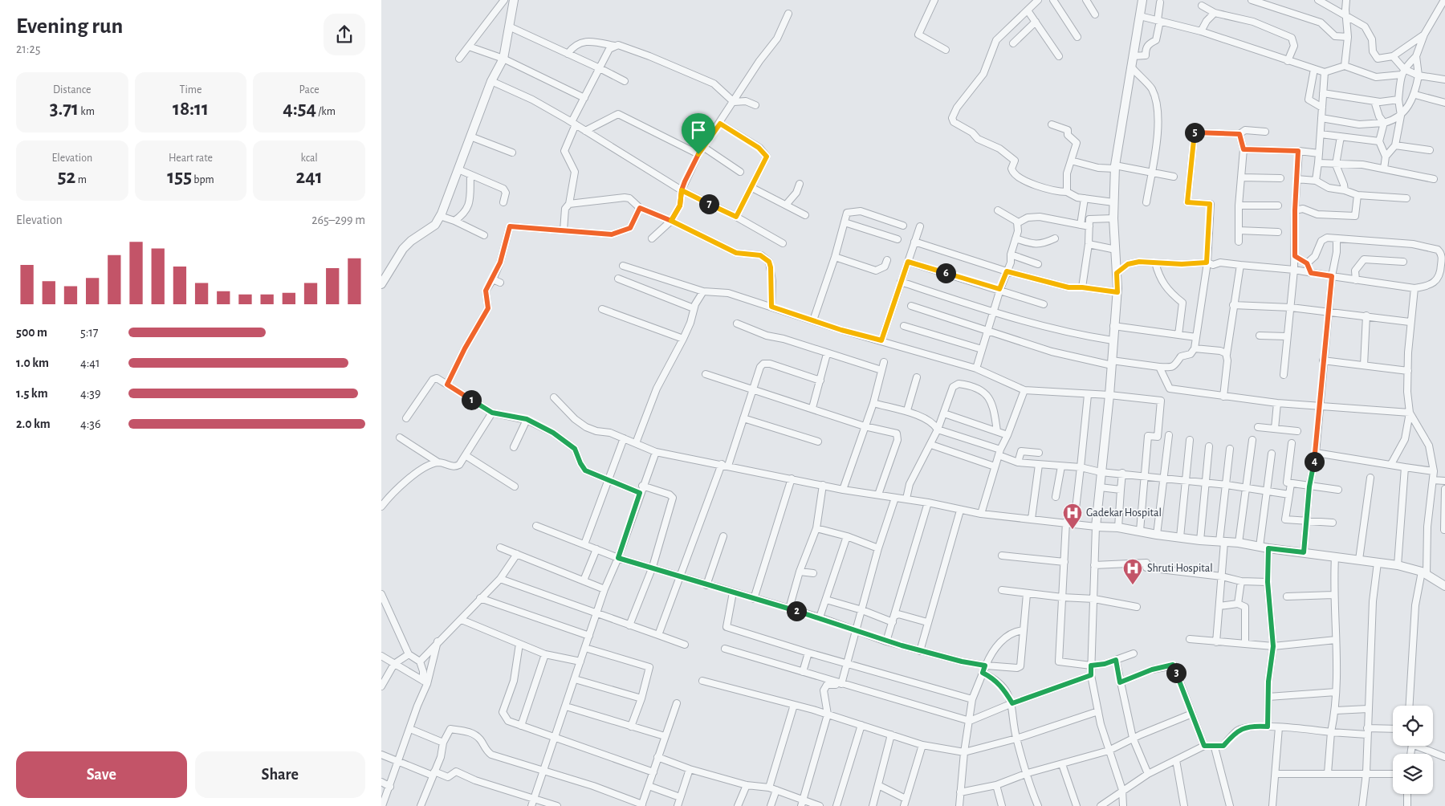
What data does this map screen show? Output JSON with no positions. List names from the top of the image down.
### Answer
{
  "places": {
    "hospital": ["Gadekar Hospital", "Shruti Hospital"]
  },
  "page": {
    "heading": ["Evening run", "21:25"],
    "stats": [
      ["Distance", "3.71 km"],
      ["Time", "18:11"],
      ["Pace", "4:54 /km"],
      ["Elevation", "52 m"],
      ["Heart rate", "155 bpm"],
      ["kcal", "241"]
    ],
    "pins": [
      "5",
      "7",
      "6",
      "1",
      "4",
      "2",
      "3"
    ],
    "chart": ["Elevation", "265–299 m"],
    "list": [
      {
        "name": "500 m",
        "note": "5:17"
      },
      {
        "name": "1.0 km",
        "note": "4:41"
      },
      {
        "name": "1.5 km",
        "note": "4:39"
      },
      {
        "name": "2.0 km",
        "note": "4:36"
      }
    ],
    "buttons": ["Save", "Share"]
  }
}
